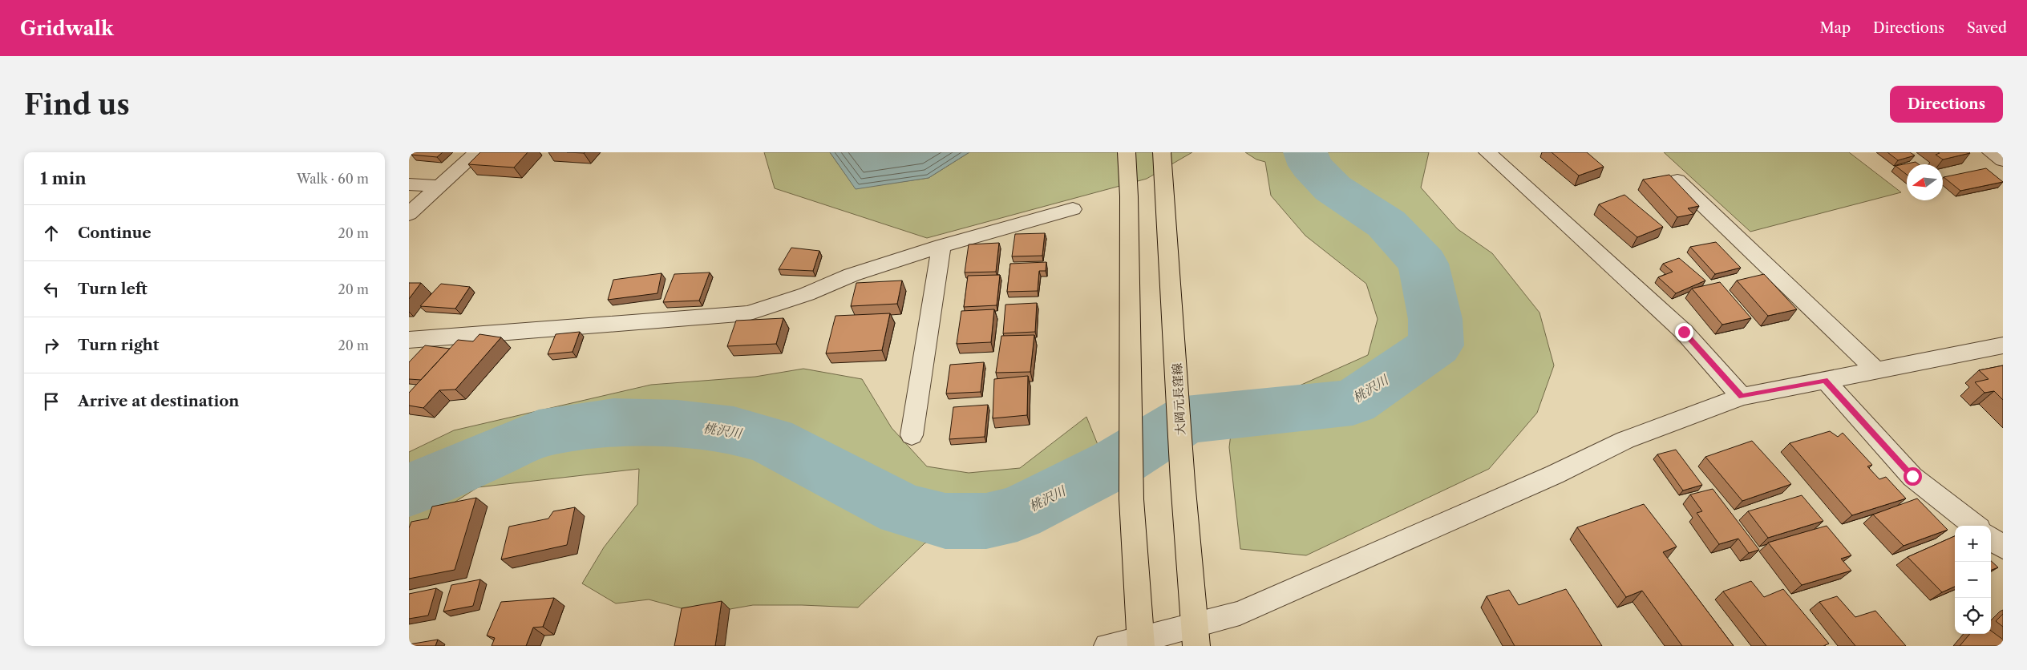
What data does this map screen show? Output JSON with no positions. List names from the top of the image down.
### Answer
{
  "streets": {
    "main road": ["大岡元長窪線"]
  },
  "water": ["桃沢川"],
  "north": "left",
  "page": {
    "header": "Gridwalk",
    "nav": ["Map", "Directions", "Saved"],
    "buttons": "Directions",
    "title": "Find us",
    "heading": ["1 min", "Walk · 60 m"],
    "list": [
      ["Continue", "20 m"],
      ["Turn left", "20 m"],
      ["Turn right", "20 m"],
      "Arrive at destination"
    ],
    "map_buttons": ["+", "−"]
  }
}
